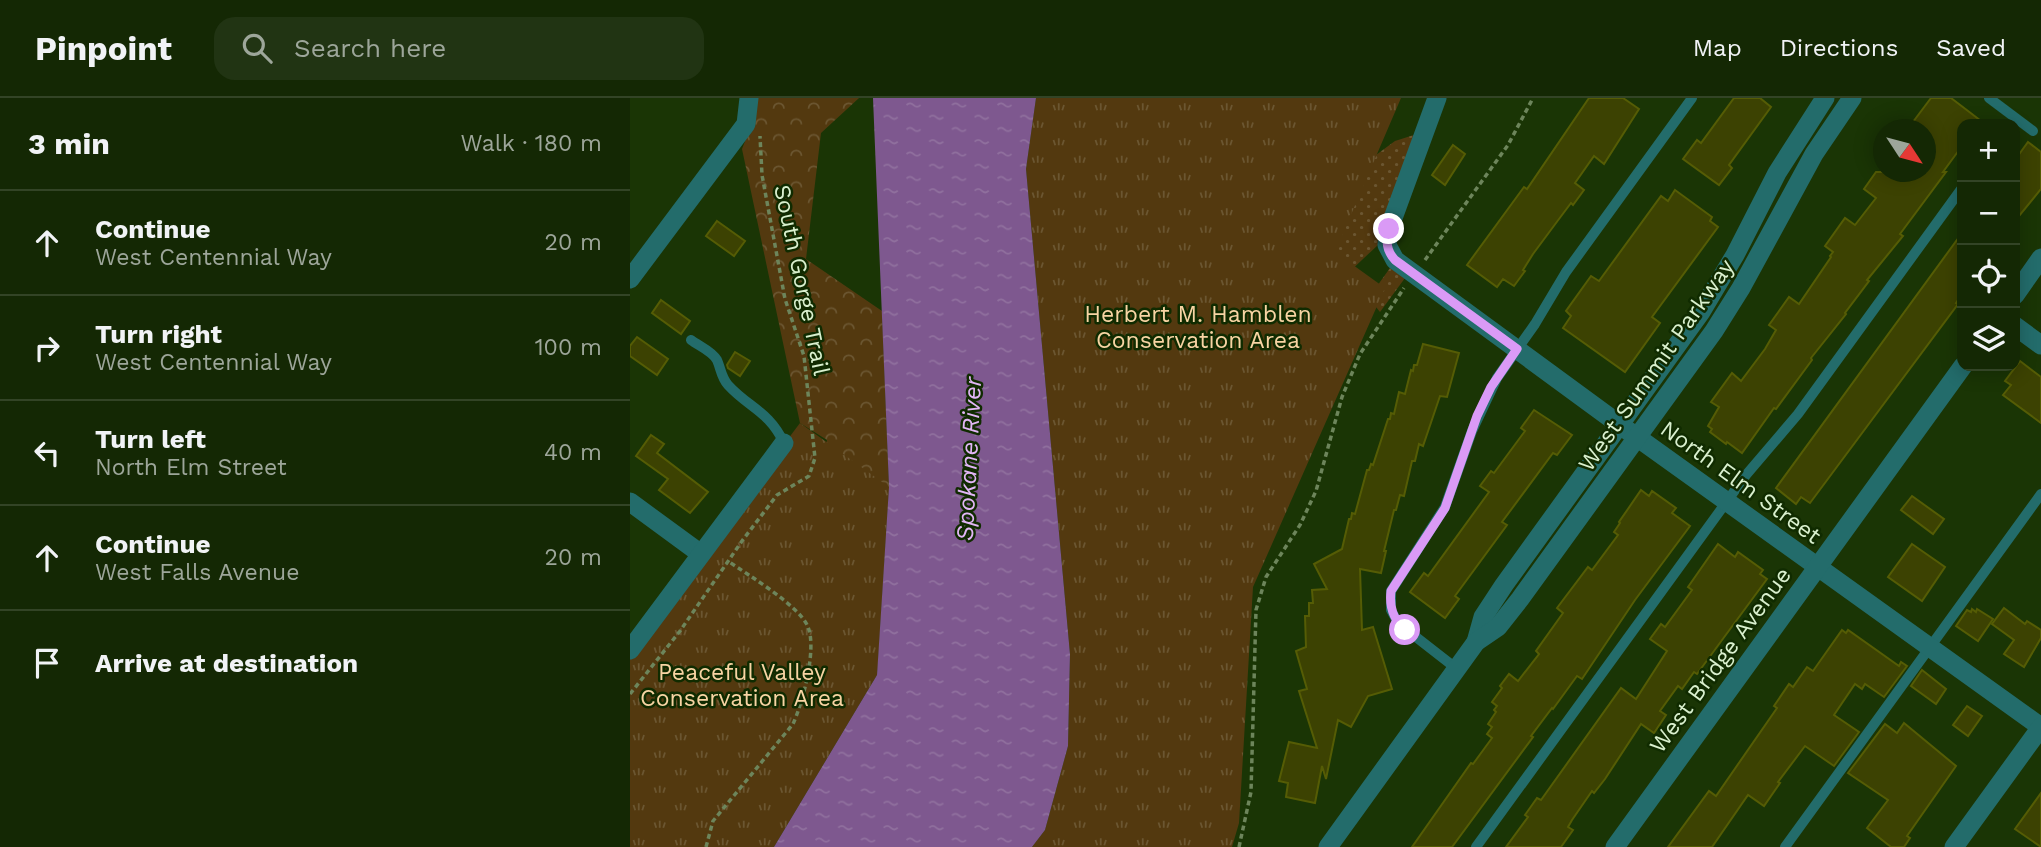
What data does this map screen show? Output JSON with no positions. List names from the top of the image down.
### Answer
{
  "streets": {
    "street": ["West Summit Parkway", "North Elm Street", "West Bridge Avenue"],
    "path": ["South Gorge Trail"]
  },
  "crossings": [
    ["West Summit Parkway", "North Elm Street"],
    ["North Elm Street", "West Bridge Avenue"]
  ],
  "water": ["Spokane River"],
  "parks": ["Herbert M. Hamblen Conservation Area", "Peaceful Valley Conservation Area"],
  "north": "bottom right",
  "page": {
    "header": "Pinpoint",
    "search": "Search here",
    "nav": ["Map", "Directions", "Saved"],
    "heading": ["3 min", "Walk · 180 m"],
    "map_buttons": ["+", "−"],
    "list": [
      ["Continue", "West Centennial Way", "20 m"],
      ["Turn right", "West Centennial Way", "100 m"],
      ["Turn left", "North Elm Street", "40 m"],
      ["Continue", "West Falls Avenue", "20 m"],
      "Arrive at destination"
    ]
  }
}
